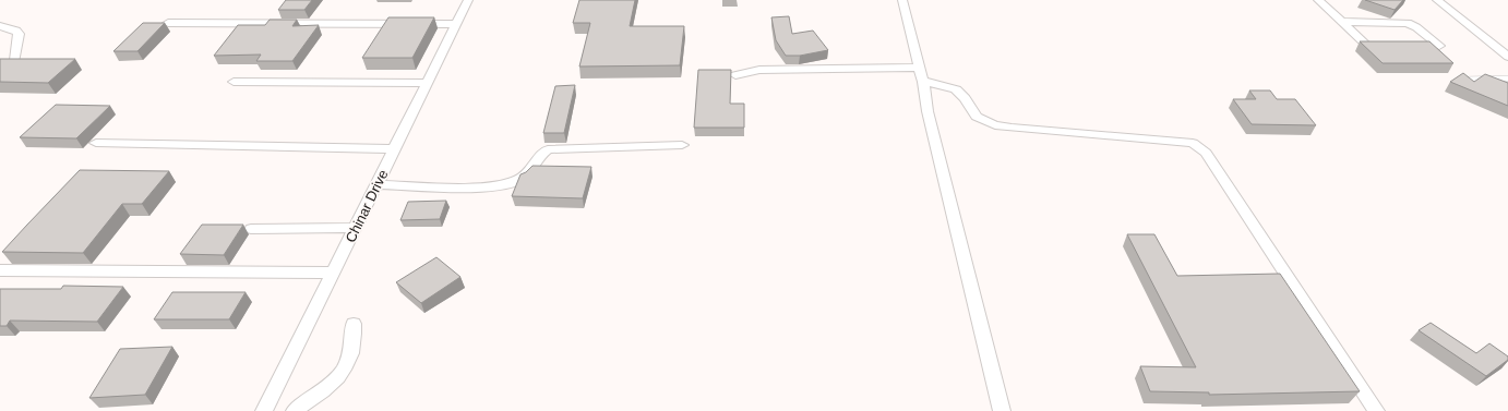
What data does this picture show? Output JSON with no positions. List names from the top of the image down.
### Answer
{
  "streets": {
    "street": ["Chinar Drive"]
  }
}
